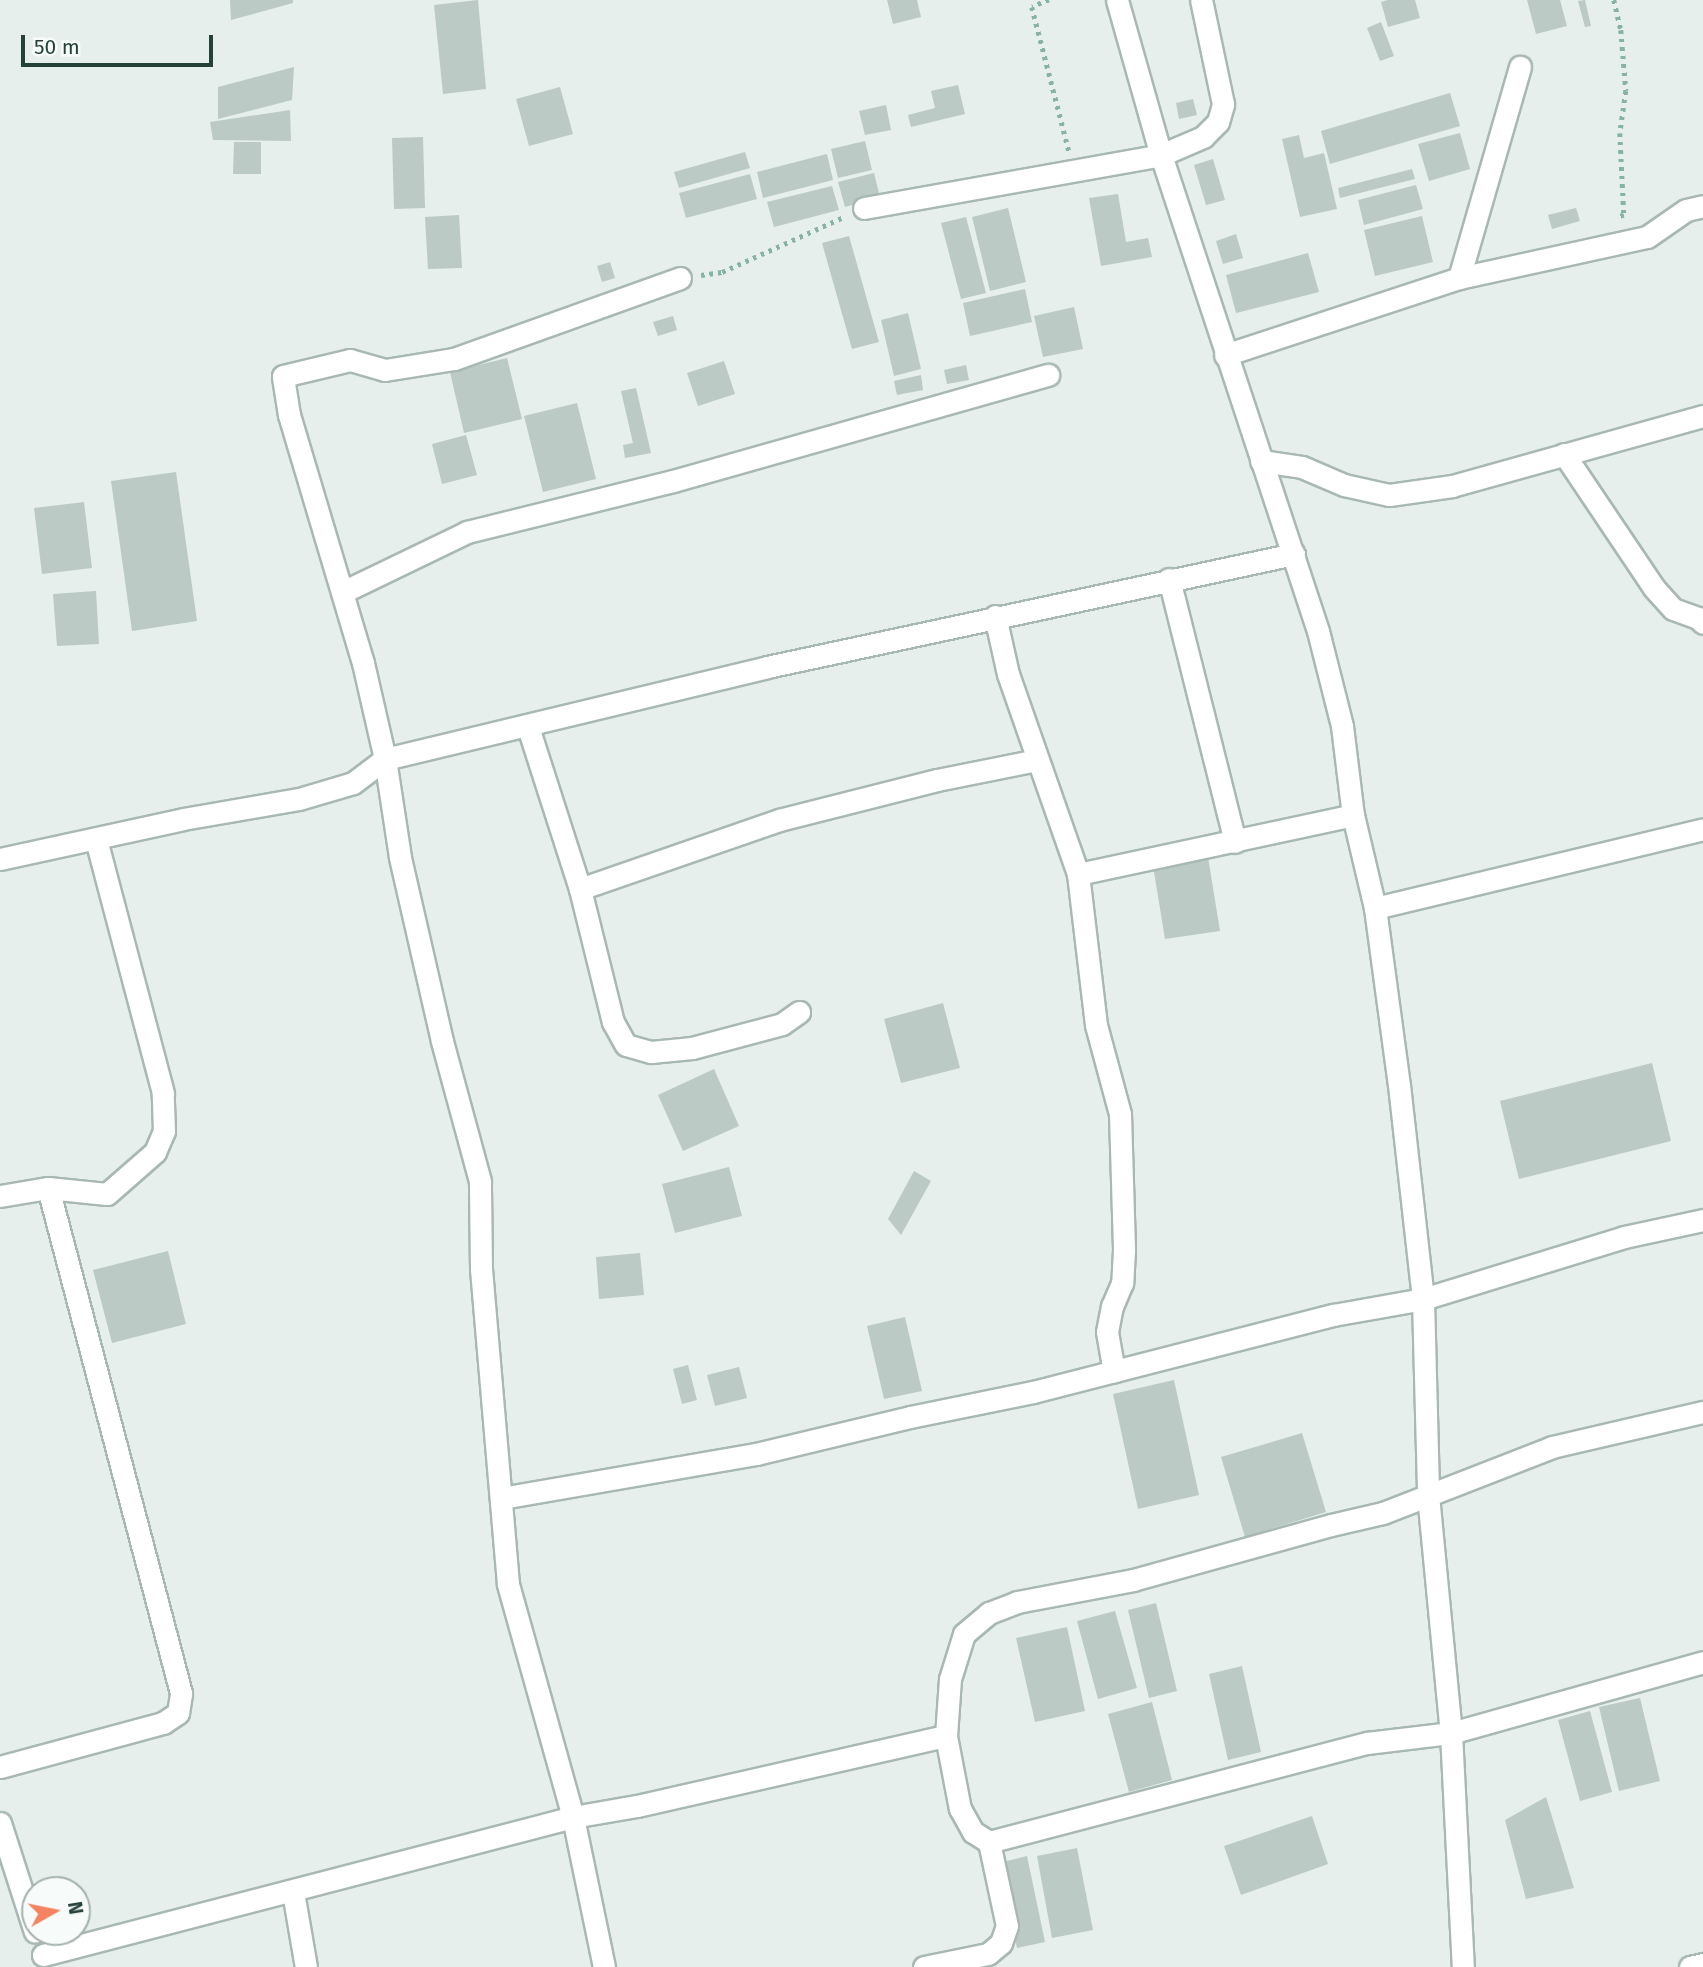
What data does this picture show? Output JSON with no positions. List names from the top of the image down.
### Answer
{
  "scale_bar": "50 m",
  "north": "right"
}
